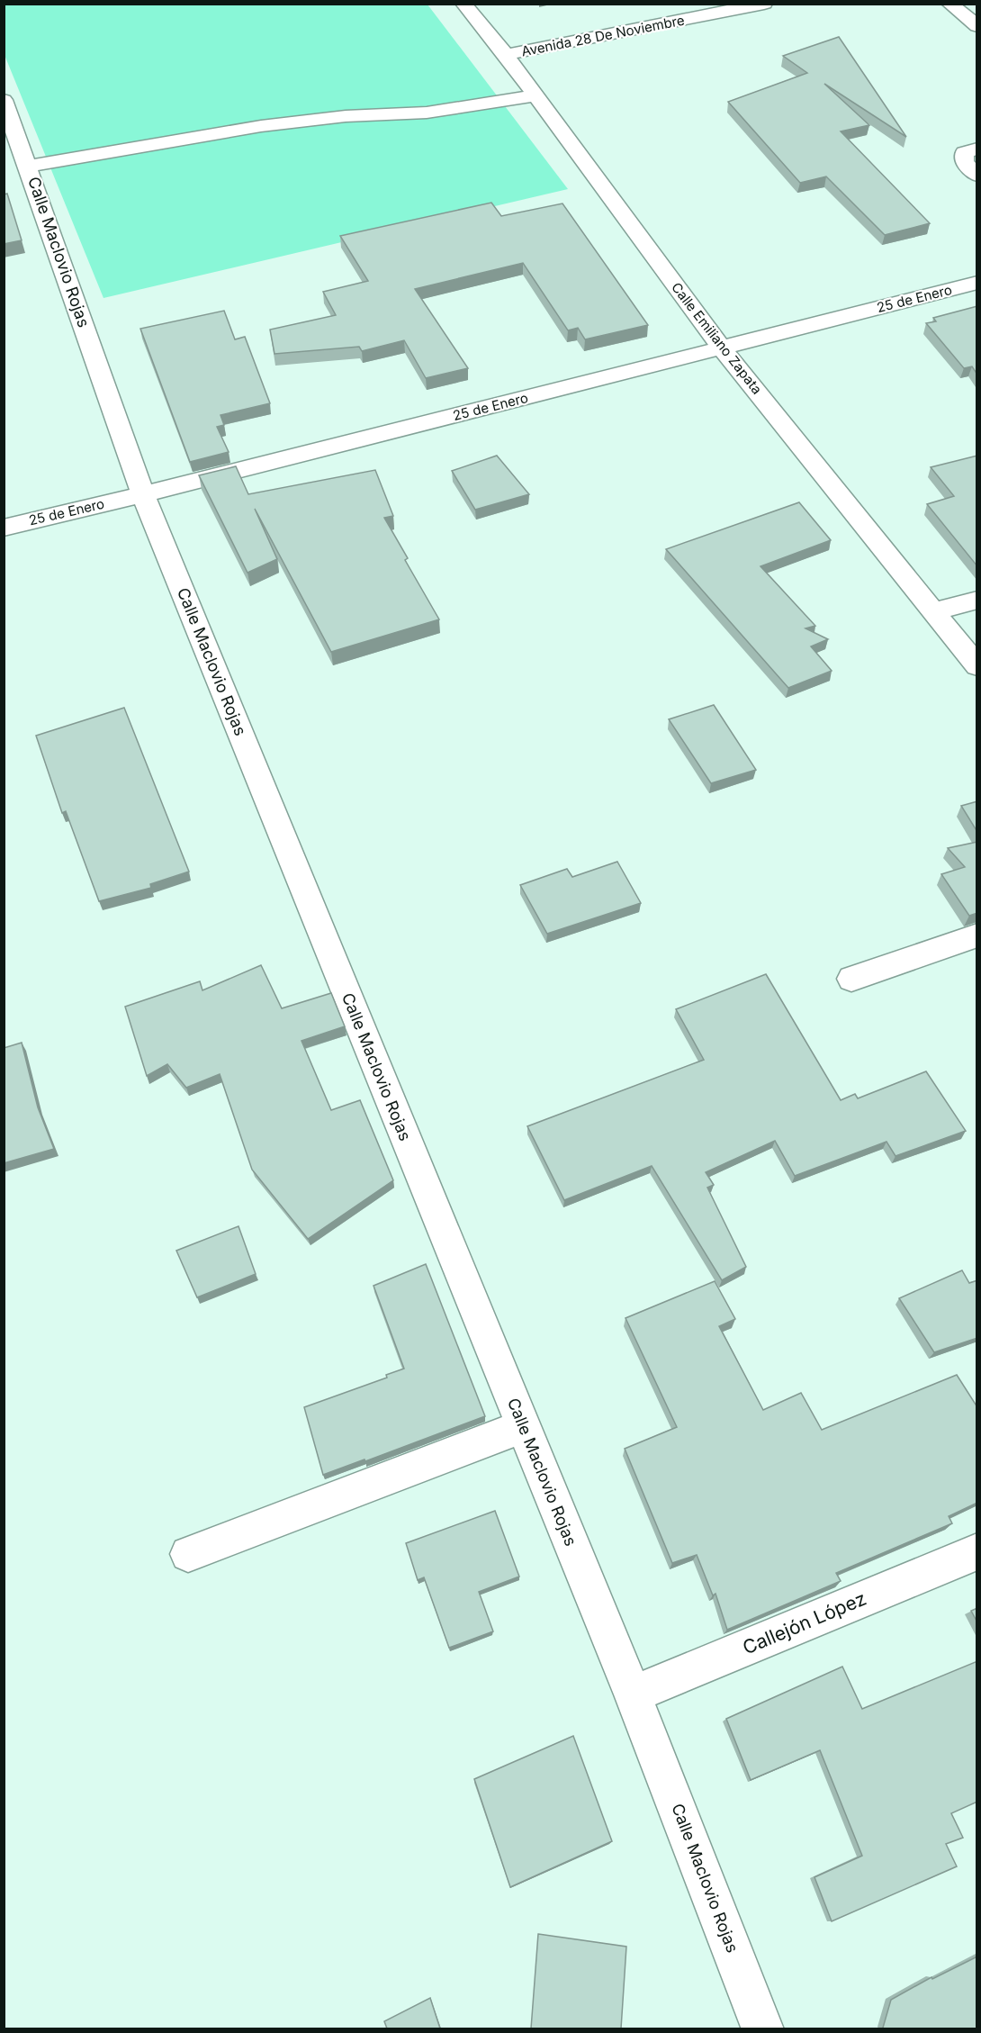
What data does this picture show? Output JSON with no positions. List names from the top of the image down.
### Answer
{
  "streets": {
    "street": [
      "Avenida 28 De Noviembre",
      "Calle Maclovio Rojas",
      "25 de Enero",
      "Calle Emiliano Zapata",
      "Callejón López"
    ]
  },
  "crossings": [
    ["Avenida 28 De Noviembre", "Calle Emiliano Zapata"],
    ["Calle Maclovio Rojas", "25 de Enero"],
    ["Calle Maclovio Rojas", "Callejón López"],
    ["25 de Enero", "Calle Emiliano Zapata"]
  ]
}
